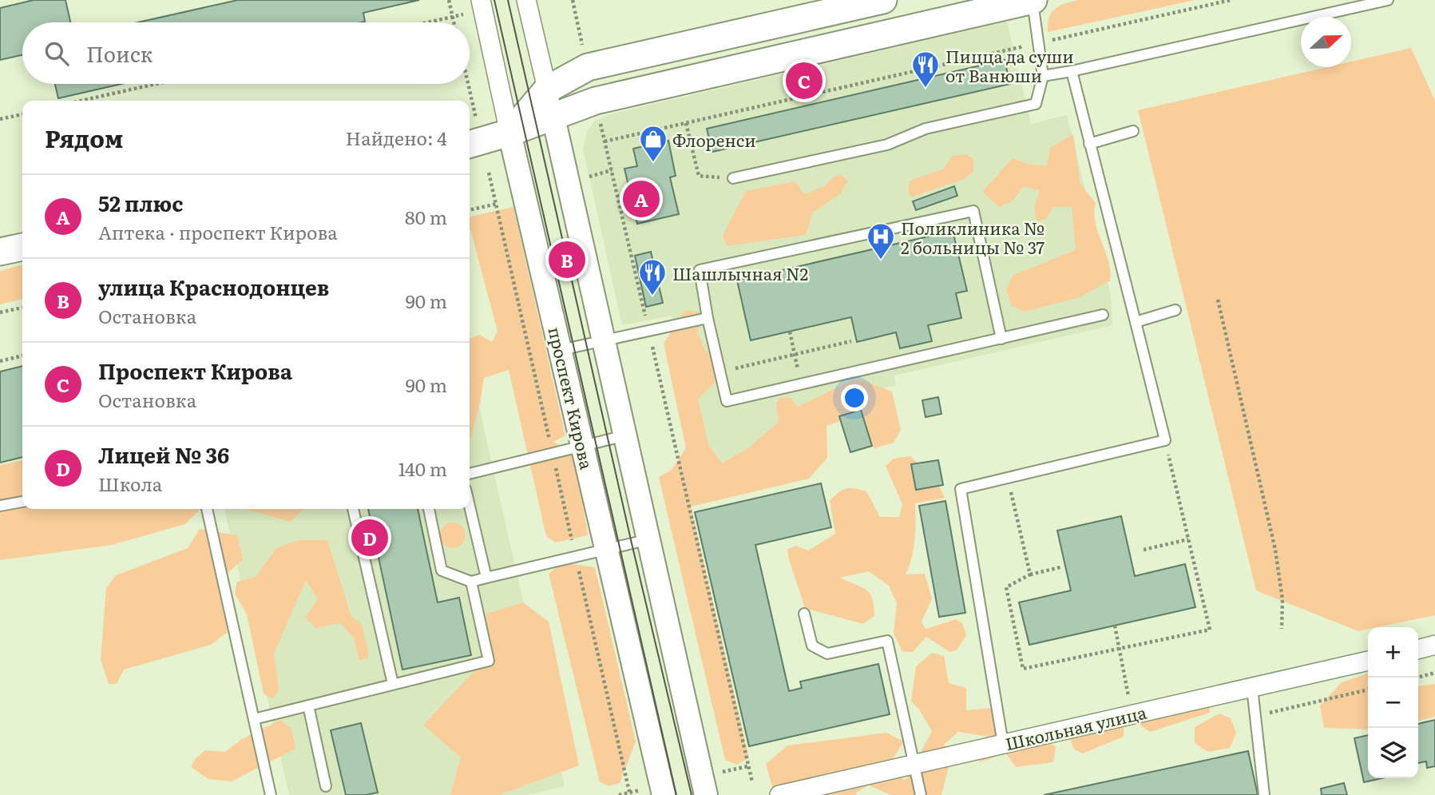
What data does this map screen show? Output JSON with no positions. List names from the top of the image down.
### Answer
{
  "streets": {
    "street": ["проспект Кирова", "Школьная улица"]
  },
  "places": {
    "restaurant": ["Пицца да суши от Ванюши", "Шашлычная N2"],
    "shop": ["Флоренси"],
    "hospital": ["Поликлиника № 2 больницы № 37"]
  },
  "north": "right",
  "page": {
    "search": "Поиск",
    "pins": [
      "C",
      "A",
      "B",
      "D"
    ],
    "heading": ["Рядом", "Найдено: 4"],
    "list": [
      {
        "mark": "A",
        "name": "52 плюс",
        "note": "Аптека · проспект Кирова",
        "value": "80 m"
      },
      {
        "mark": "B",
        "name": "улица Краснодонцев",
        "note": "Остановка",
        "value": "90 m"
      },
      {
        "mark": "C",
        "name": "Проспект Кирова",
        "note": "Остановка",
        "value": "90 m"
      },
      {
        "mark": "D",
        "name": "Лицей № 36",
        "note": "Школа",
        "value": "140 m"
      }
    ],
    "map_buttons": ["+", "−"]
  }
}
